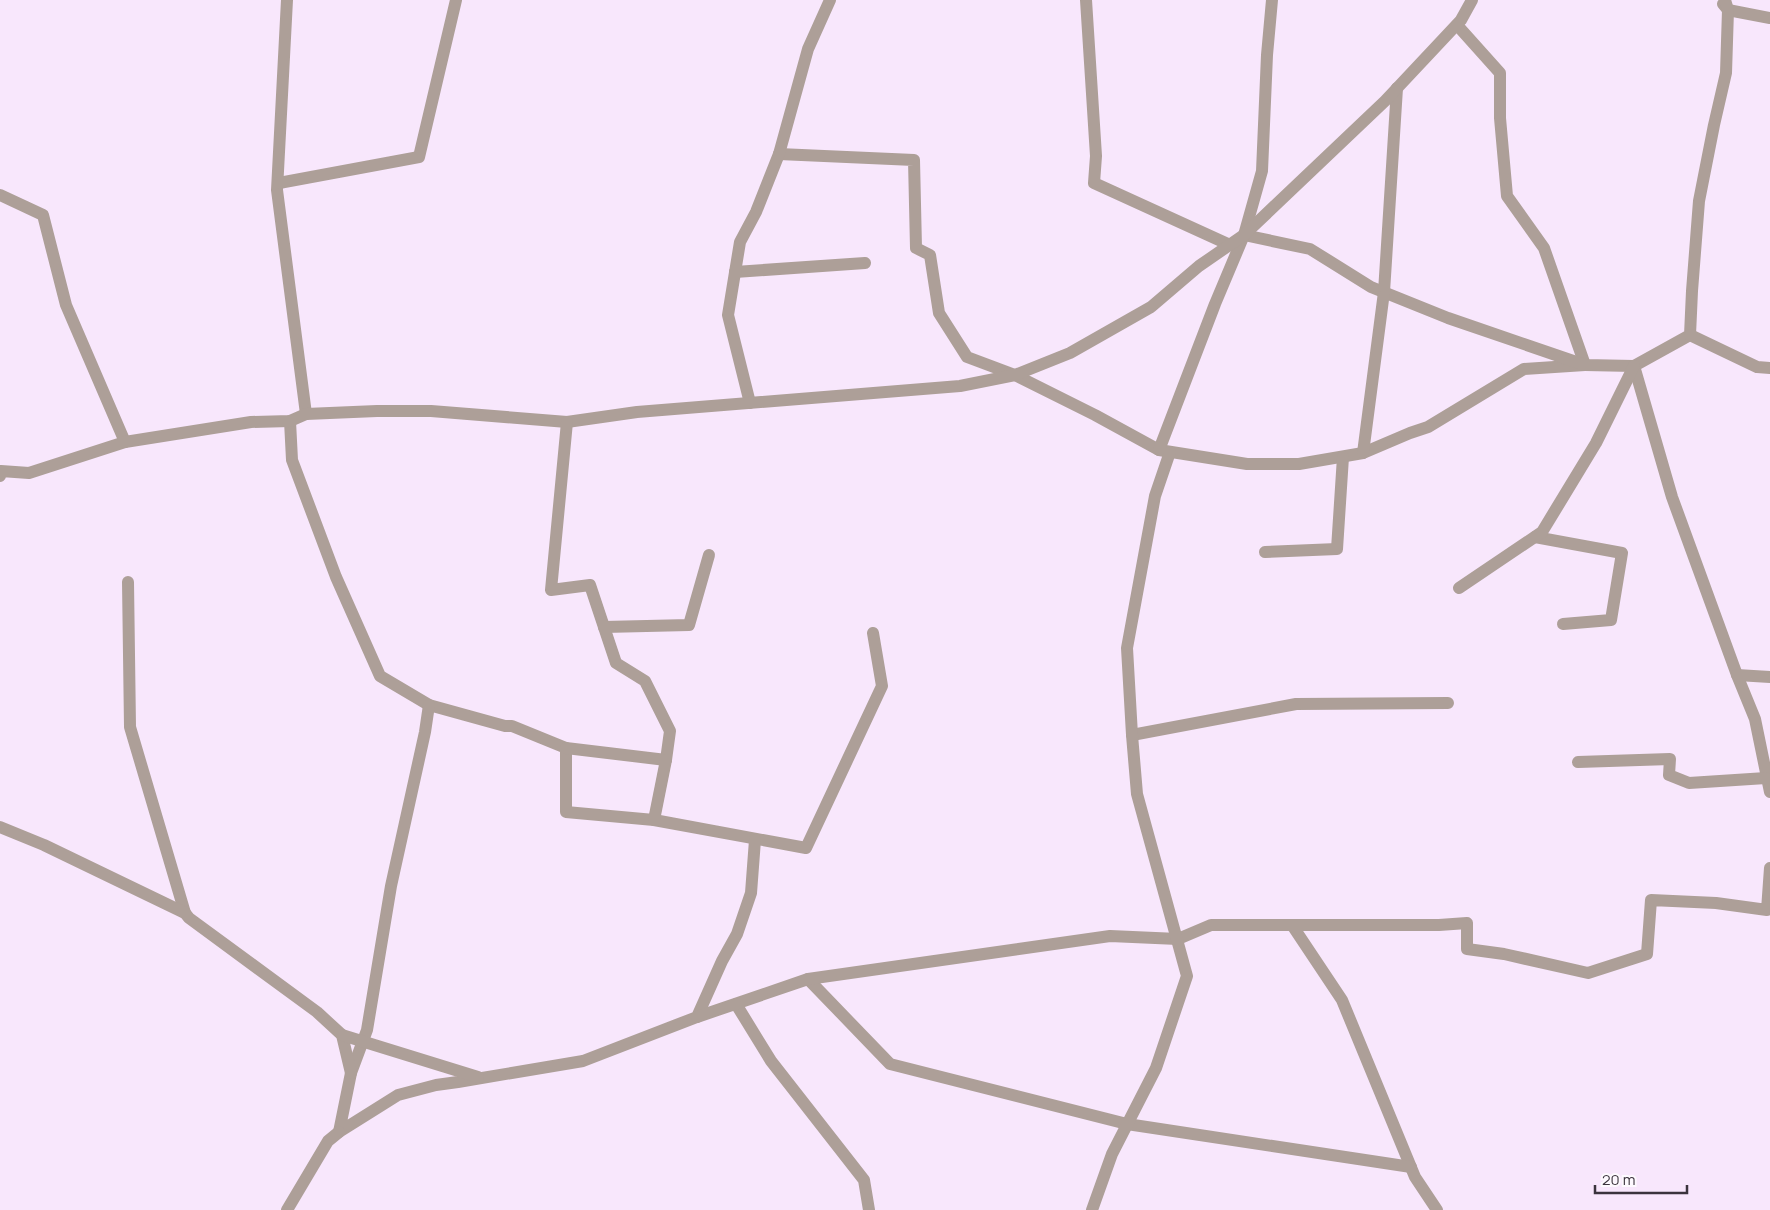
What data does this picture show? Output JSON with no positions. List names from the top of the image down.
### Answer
{
  "scale_bar": "20 m"
}
